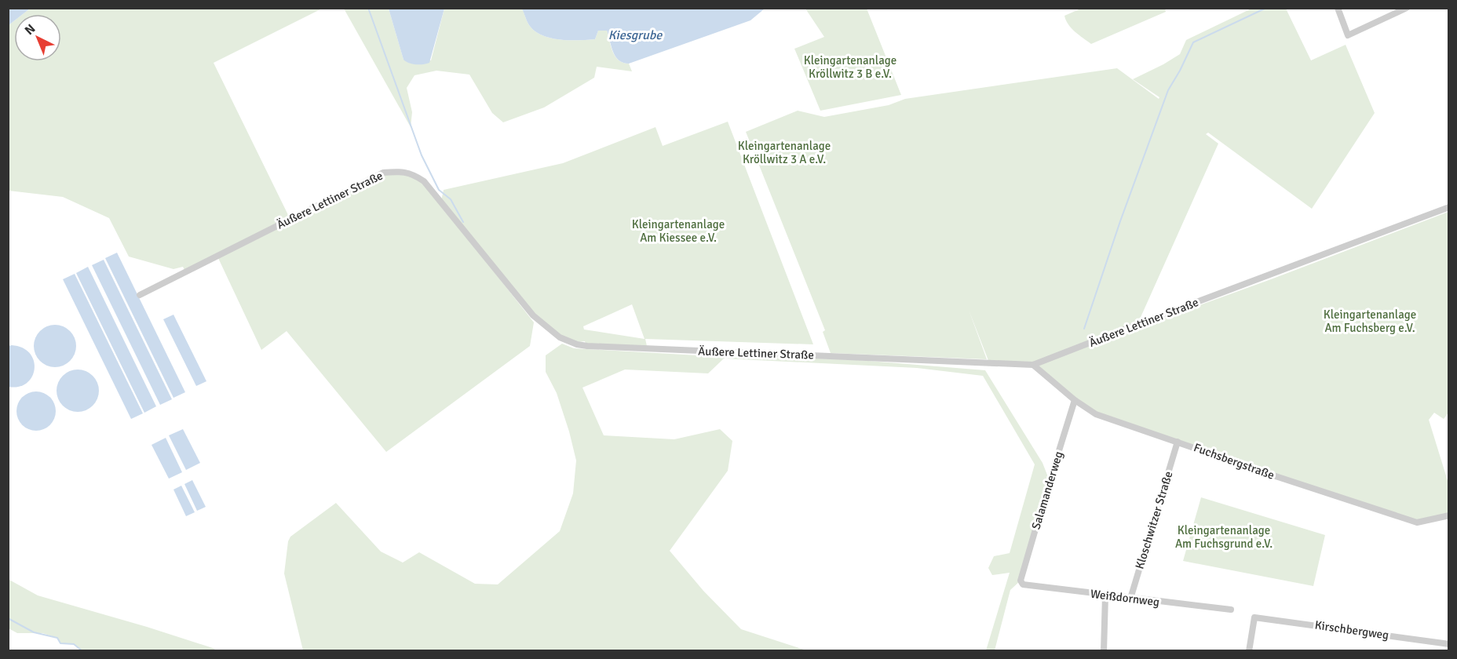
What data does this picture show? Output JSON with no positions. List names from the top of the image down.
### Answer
{
  "streets": {
    "street": [
      "Äußere Lettiner Straße",
      "Fuchsbergstraße",
      "Salamanderweg",
      "Kloschwitzer Straße",
      "Weißdornweg",
      "Kirschbergweg"
    ]
  },
  "crossings": [
    ["Äußere Lettiner Straße", "Fuchsbergstraße"],
    ["Fuchsbergstraße", "Salamanderweg"],
    ["Fuchsbergstraße", "Kloschwitzer Straße"],
    ["Salamanderweg", "Weißdornweg"],
    ["Kloschwitzer Straße", "Weißdornweg"]
  ],
  "water": ["Kiesgrube"],
  "parks": [
    "Kleingartenanlage Kröllwitz 3 B e.V.",
    "Kleingartenanlage Kröllwitz 3 A e.V.",
    "Kleingartenanlage Am Kiessee e.V.",
    "Kleingartenanlage Am Fuchsberg e.V.",
    "Kleingartenanlage Am Fuchsgrund e.V."
  ],
  "north": "top left"
}
